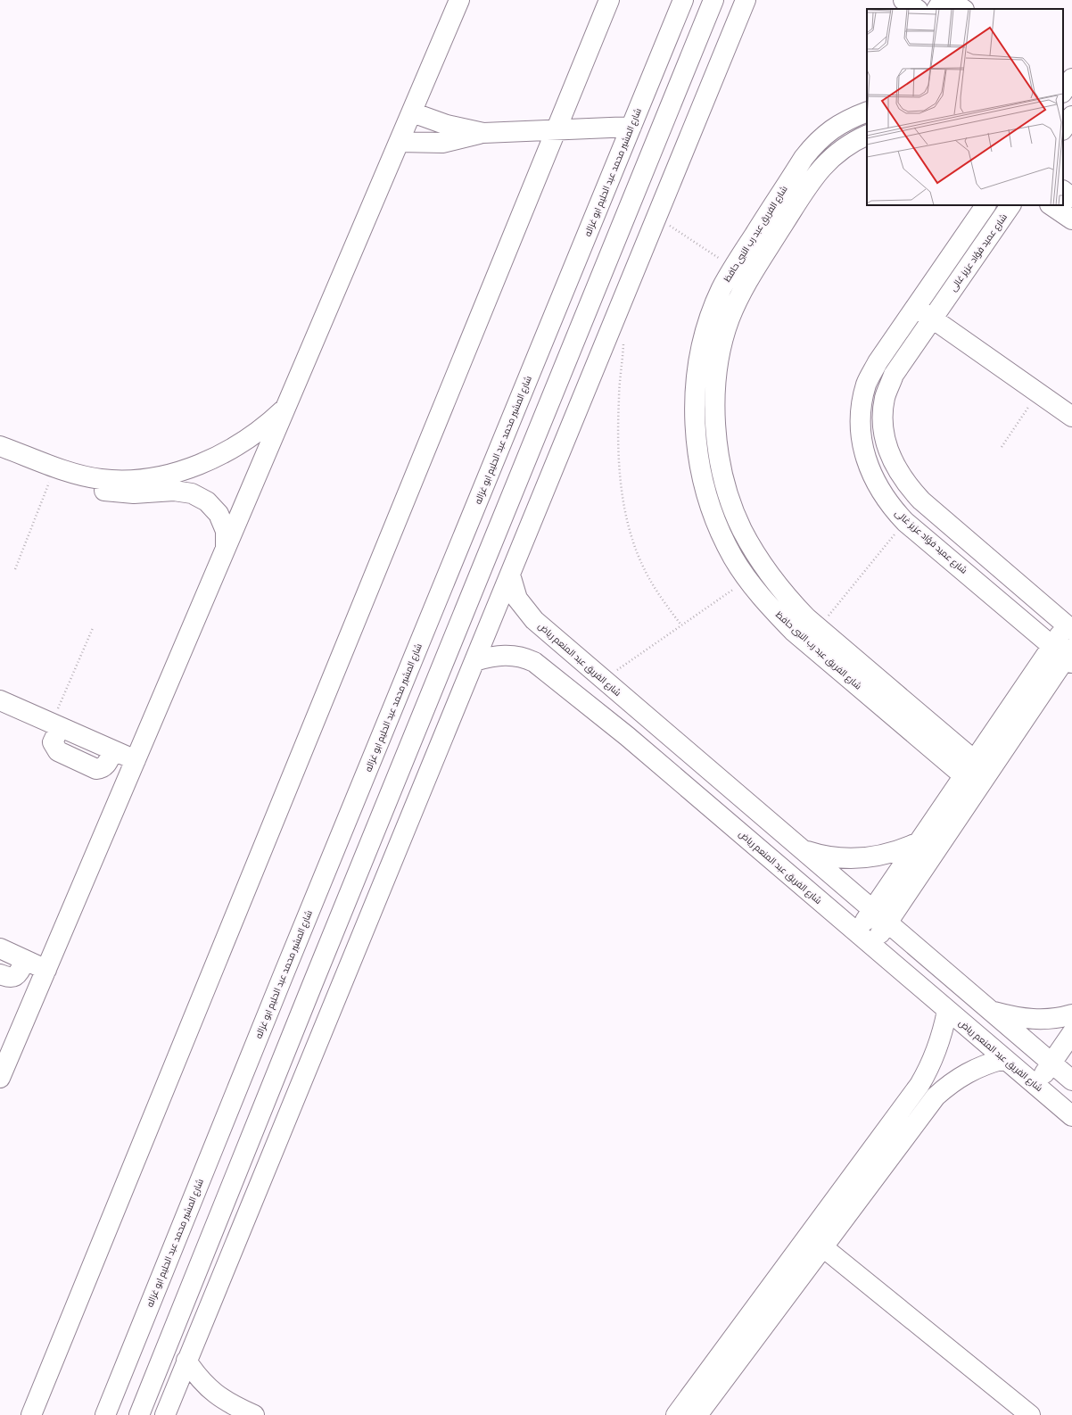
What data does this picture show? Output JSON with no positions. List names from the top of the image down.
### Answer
{
  "streets": {
    "street": [
      "شارع المشير محمد عبد الحليم ابو غزاله",
      "شارع الفريق عبد رب النبى حافظ",
      "شارع عميد فؤاد عزيز غالى",
      "شارع الفريق عبد المنعم رياض"
    ]
  }
}
